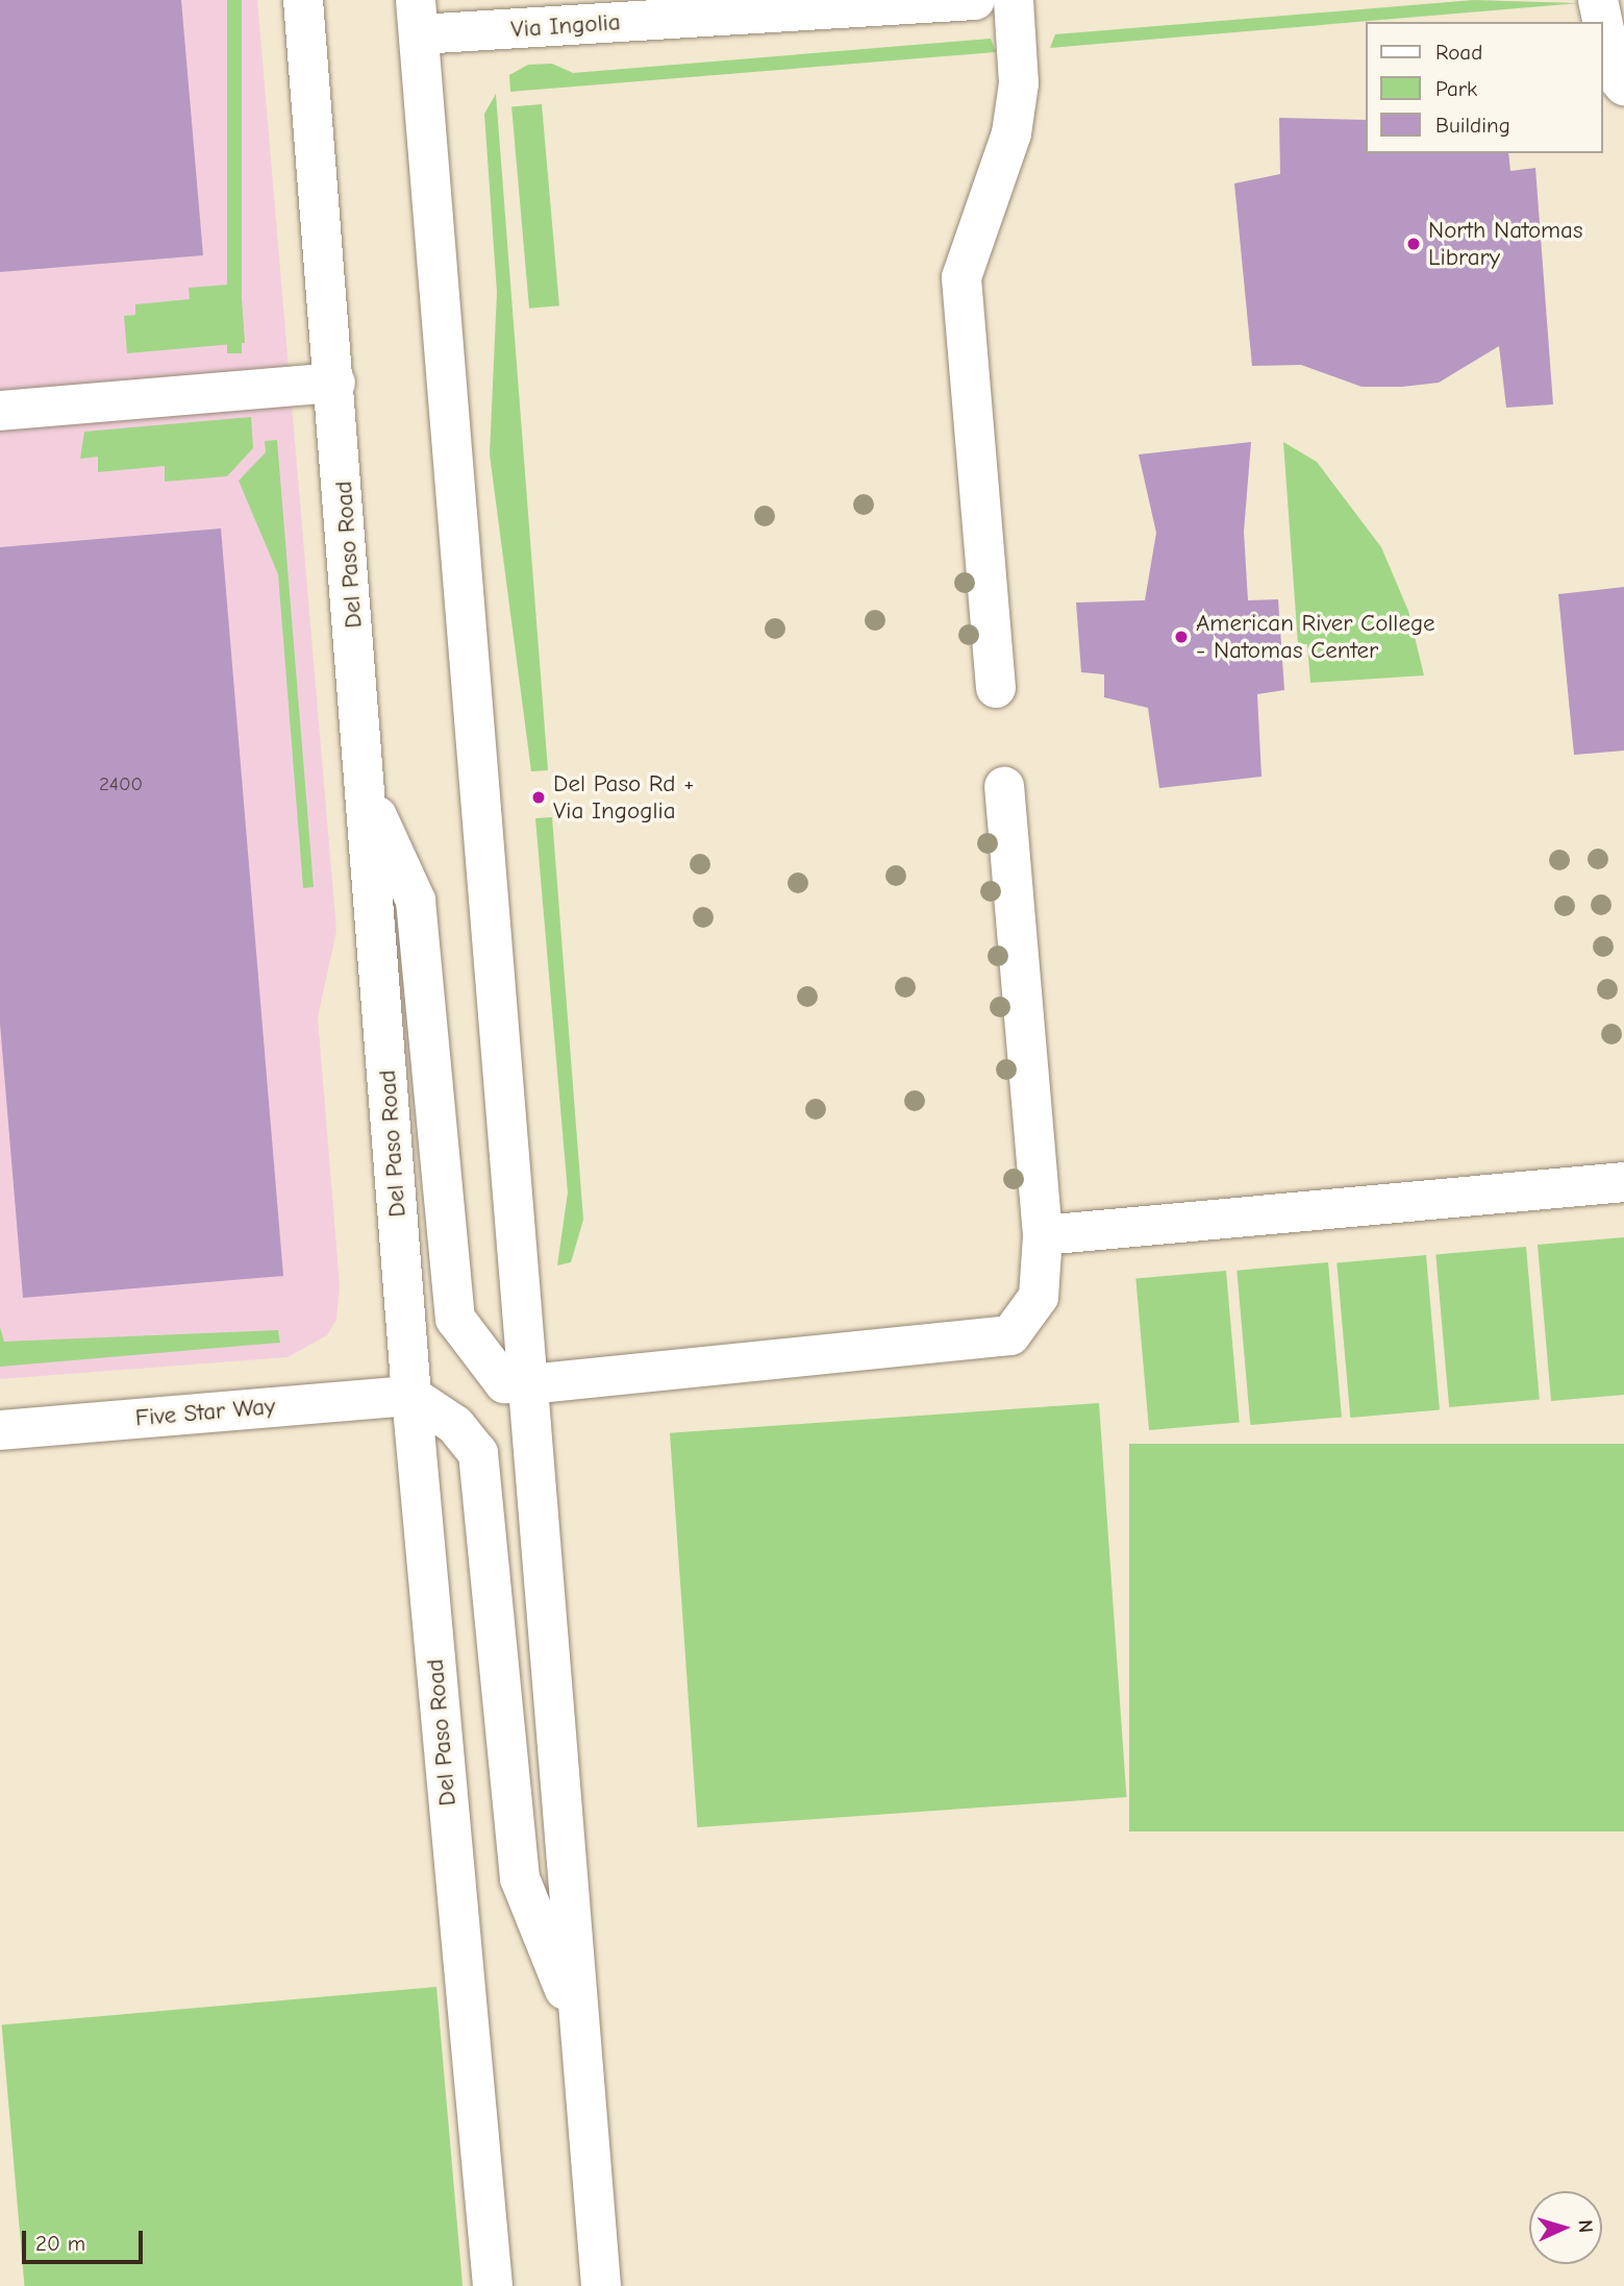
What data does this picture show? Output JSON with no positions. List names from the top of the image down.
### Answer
{
  "streets": {
    "main road": ["Via Ingolia", "Del Paso Road", "Five Star Way"]
  },
  "crossings": [
    ["Del Paso Road", "Five Star Way"]
  ],
  "places": ["North Natomas Library", "American River College - Natomas Center", "Del Paso Rd + Via Ingoglia"],
  "house_numbers": ["2400"],
  "legend": ["Road", "Park", "Building"],
  "scale_bar": "20 m",
  "north": "right"
}
